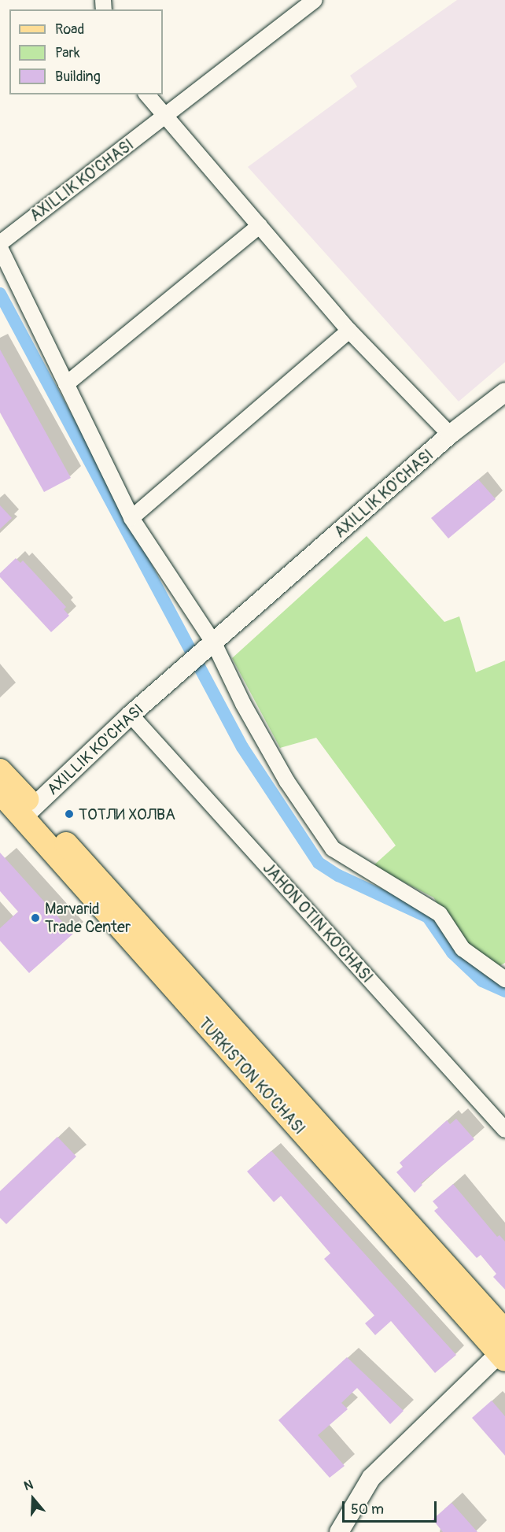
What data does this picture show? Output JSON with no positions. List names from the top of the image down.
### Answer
{
  "streets": {
    "main road": ["TURKISTON KO'CHASI"],
    "street": ["AXILLIK KO'CHASI", "JAHON OTIN KO'CHASI"]
  },
  "crossings": [
    ["AXILLIK KO'CHASI", "JAHON OTIN KO'CHASI"],
    ["AXILLIK KO'CHASI", "TURKISTON KO'CHASI"]
  ],
  "places": ["ТОТЛИ ХОЛВА", "Marvarid Trade Center"],
  "legend": ["Road", "Park", "Building"],
  "scale_bar": "50 m",
  "north": "top"
}
